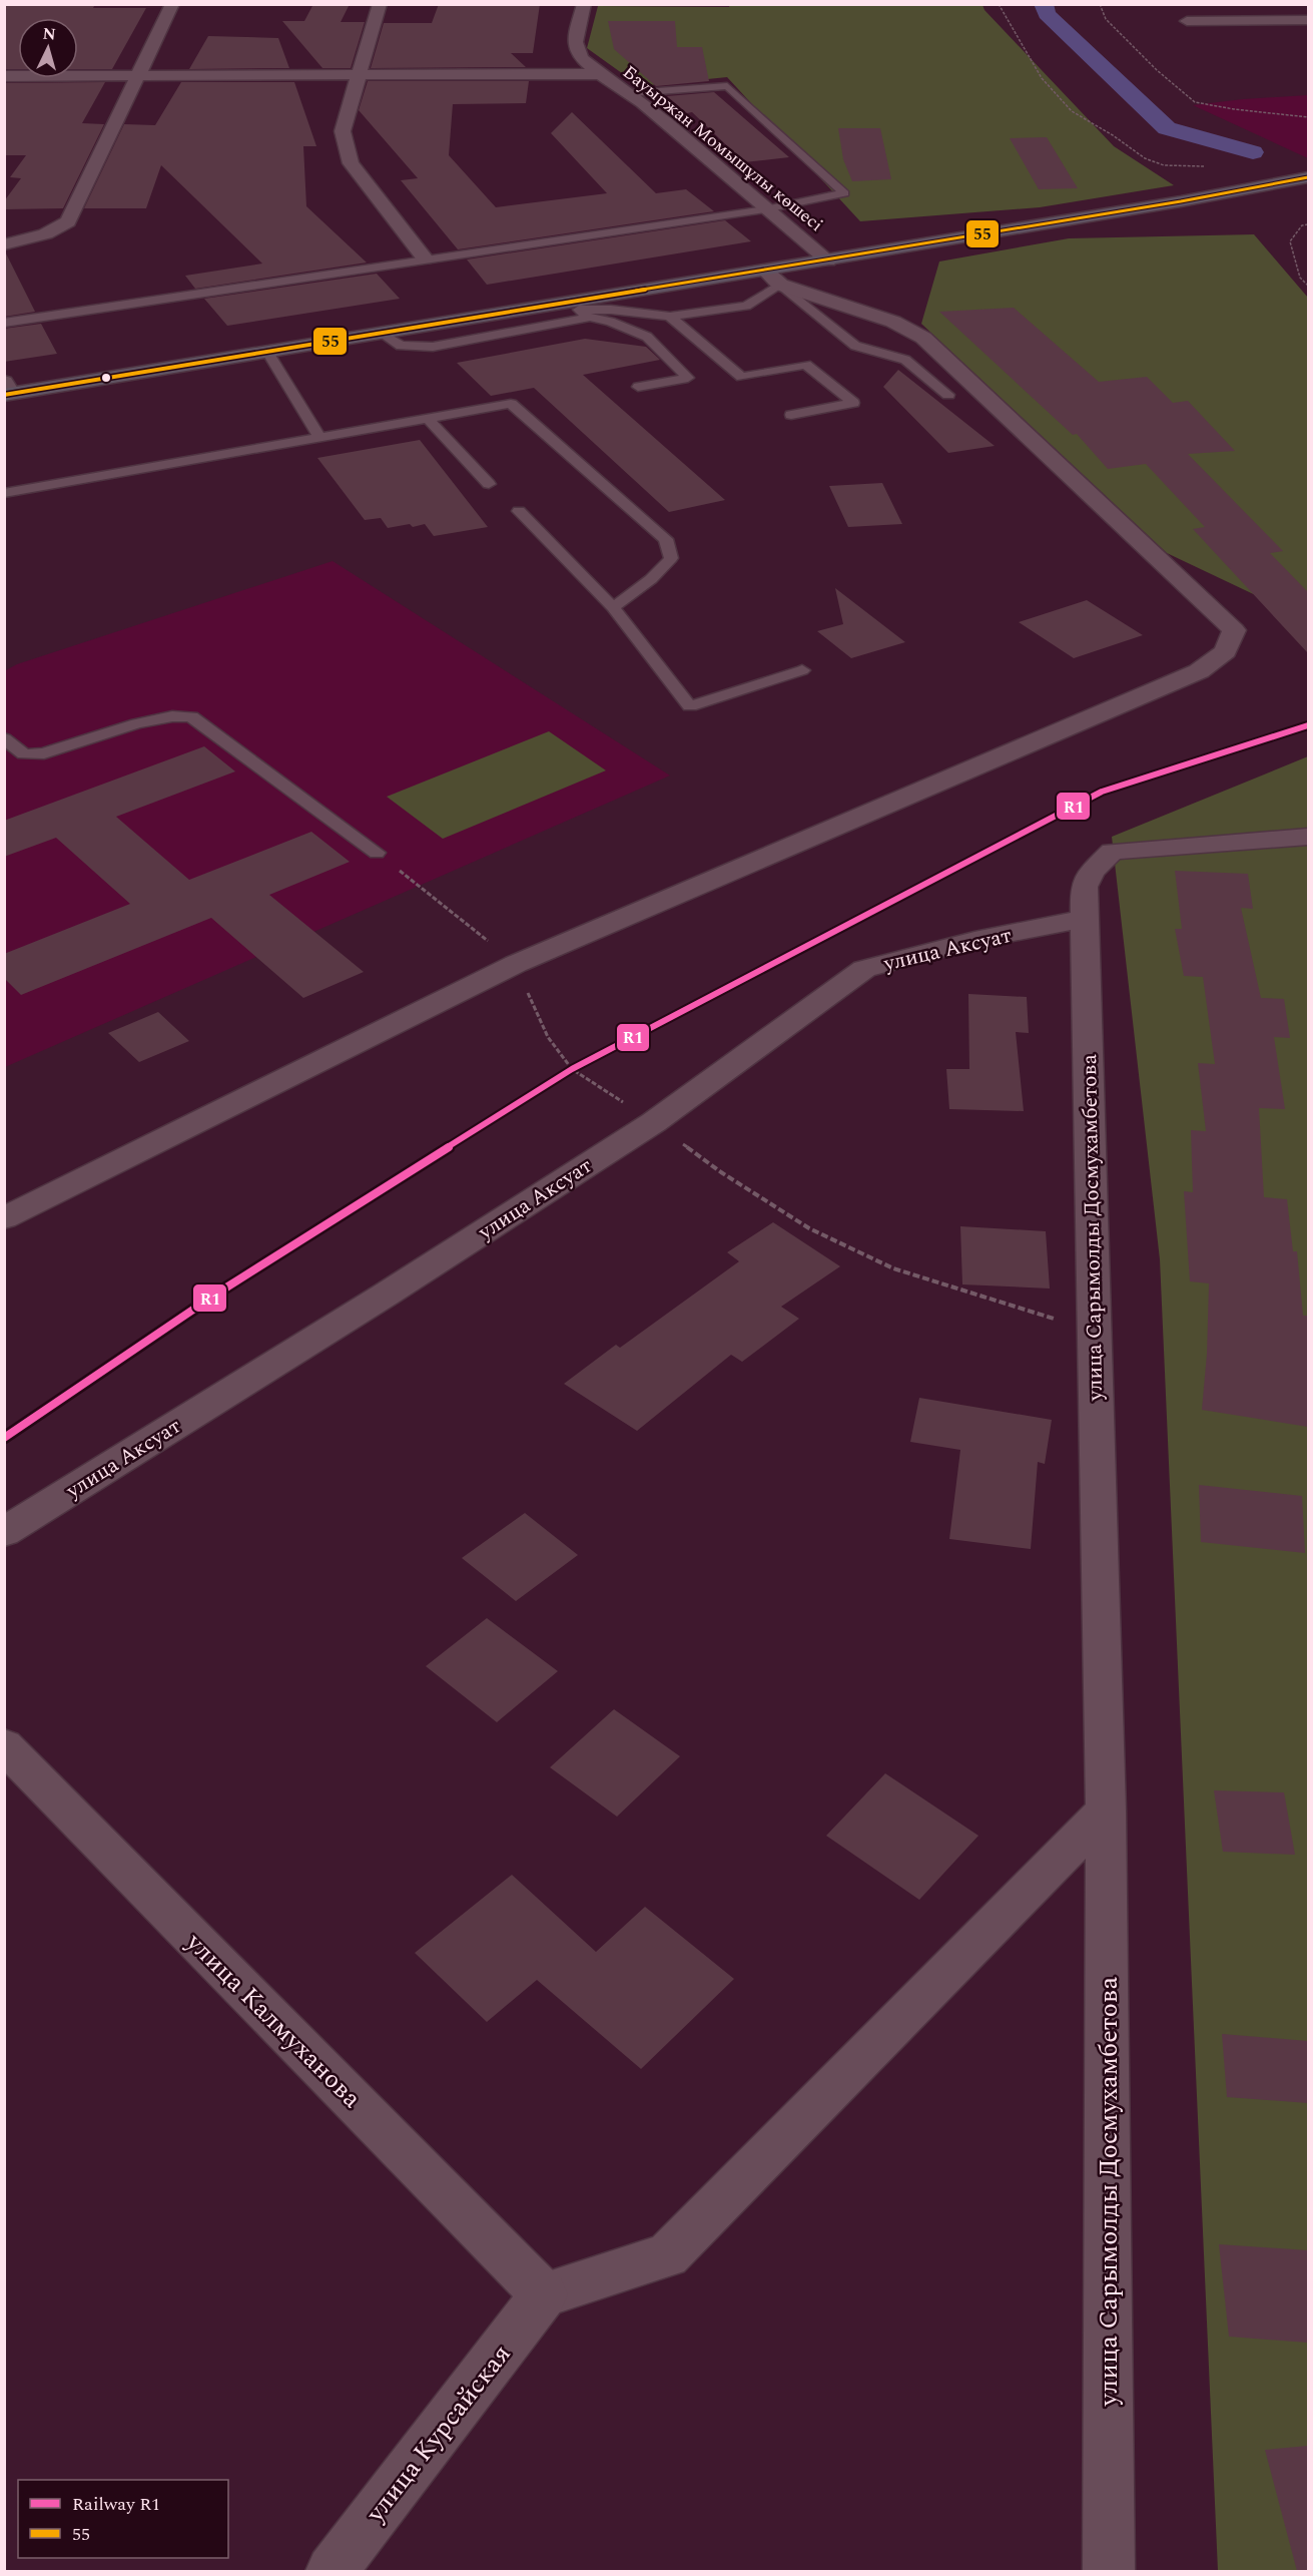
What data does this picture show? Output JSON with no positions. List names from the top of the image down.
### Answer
{
  "streets": {
    "street": [
      "Бауыржан Момышұлы көшесі",
      "улица Аксуат",
      "улица Сарымолды Досмухамбетова",
      "улица Калмуханова",
      "улица Курсайская"
    ]
  },
  "crossings": [
    ["улица Аксуат", "улица Сарымолды Досмухамбетова"],
    ["улица Калмуханова", "улица Курсайская"]
  ],
  "lines": ["transit line 55", "rail line R1"],
  "legend": ["Railway R1", "55"],
  "north": "top"
}
